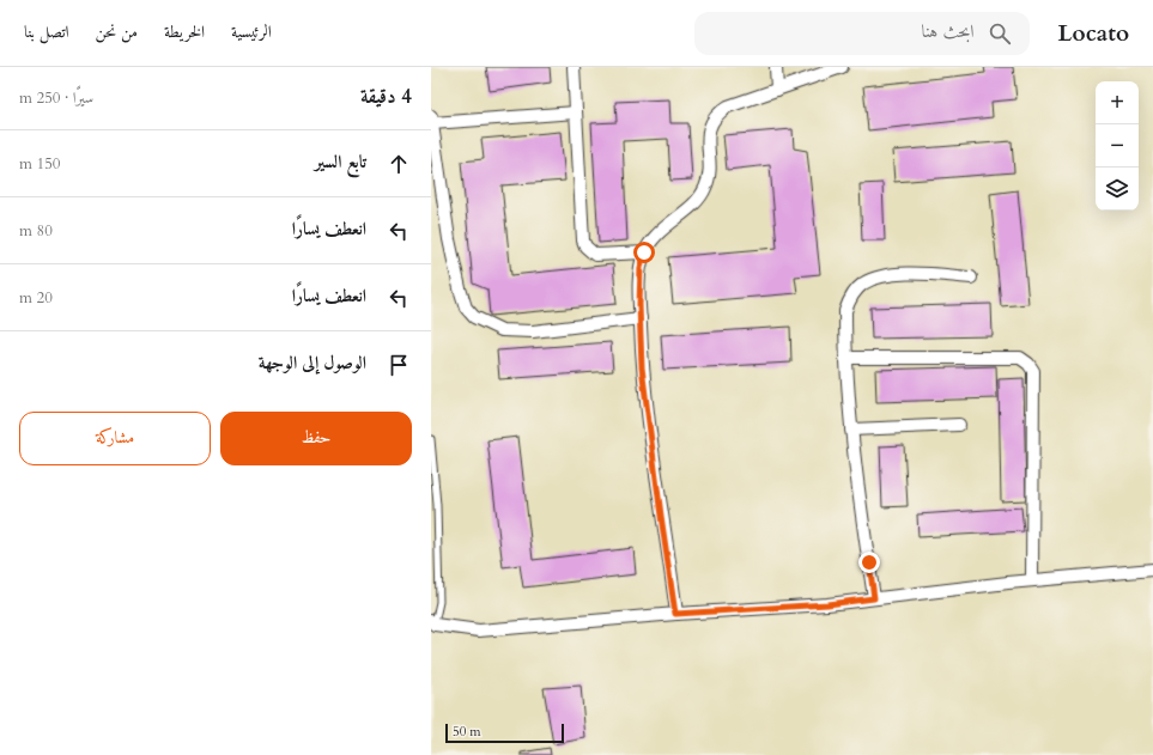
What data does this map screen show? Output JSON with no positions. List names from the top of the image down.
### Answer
{
  "scale_bar": "50 m",
  "page": {
    "header": "Locato",
    "search": "ابحث هنا",
    "nav": [
      "الرئيسية",
      "الخريطة",
      "من نحن",
      "اتصل بنا"
    ],
    "heading": ["4 دقيقة", "سيرًا · 250 m"],
    "map_buttons": ["+", "−"],
    "list": [
      ["تابع السير", "150 m"],
      ["انعطف يسارًا", "80 m"],
      ["انعطف يسارًا", "20 m"],
      "الوصول إلى الوجهة"
    ],
    "buttons": ["حفظ", "مشاركة"],
    "scale": "50 m"
  }
}
